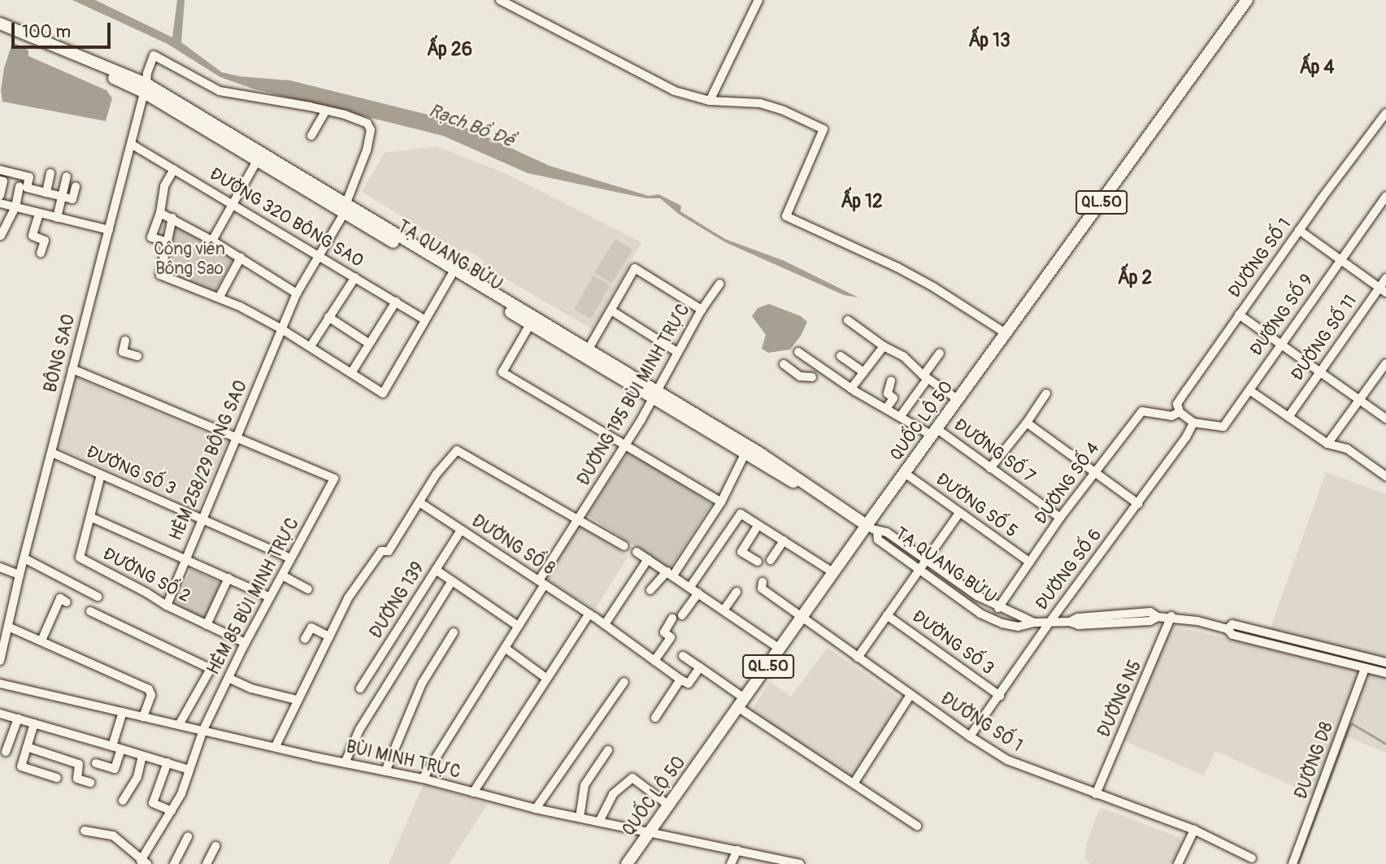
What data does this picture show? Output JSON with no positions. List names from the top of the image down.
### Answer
{
  "streets": {
    "main road": ["QL.50", "TẠ QUANG BỬU", "QUỐC LỘ 50"],
    "street": [
      "ĐƯỜNG 320 BÔNG SAO",
      "ĐƯỜNG SỐ 1",
      "ĐƯỜNG SỐ 9",
      "ĐƯỜNG SỐ 11",
      "BÔNG SAO",
      "ĐƯỜNG 195 BÙI MINH TRỰC",
      "ĐƯỜNG SỐ 7",
      "HẺM 258/29 BÔNG SAO",
      "ĐƯỜNG SỐ 3",
      "ĐƯỜNG SỐ 4",
      "ĐƯỜNG SỐ 5",
      "ĐƯỜNG SỐ 8",
      "ĐƯỜNG SỐ 6",
      "ĐƯỜNG SỐ 2",
      "HẺM 85 BÙI MINH TRỰC",
      "ĐƯỜNG 139",
      "ĐƯỜNG N5",
      "BÙI MINH TRỰC",
      "ĐƯỜNG D8"
    ]
  },
  "crossings": [
    ["ĐƯỜNG 320 BÔNG SAO", "BÔNG SAO"],
    ["ĐƯỜNG 320 BÔNG SAO", "HẺM 258/29 BÔNG SAO"],
    ["TẠ QUANG BỬU", "BÔNG SAO"],
    ["TẠ QUANG BỬU", "ĐƯỜNG 195 BÙI MINH TRỰC"],
    ["TẠ QUANG BỬU", "QUỐC LỘ 50"],
    ["TẠ QUANG BỬU", "HẺM 258/29 BÔNG SAO"],
    ["TẠ QUANG BỬU", "ĐƯỜNG SỐ 4"],
    ["TẠ QUANG BỬU", "ĐƯỜNG SỐ 6"],
    ["TẠ QUANG BỬU", "ĐƯỜNG N5"],
    ["TẠ QUANG BỬU", "ĐƯỜNG D8"],
    ["ĐƯỜNG SỐ 1", "QUỐC LỘ 50"],
    ["ĐƯỜNG SỐ 1", "ĐƯỜNG SỐ 4"],
    ["ĐƯỜNG SỐ 1", "ĐƯỜNG SỐ 6"],
    ["ĐƯỜNG SỐ 1", "ĐƯỜNG N5"],
    ["ĐƯỜNG SỐ 9", "ĐƯỜNG SỐ 6"],
    ["BÔNG SAO", "HẺM 258/29 BÔNG SAO"],
    ["BÔNG SAO", "ĐƯỜNG SỐ 3"],
    ["ĐƯỜNG 195 BÙI MINH TRỰC", "ĐƯỜNG SỐ 8"],
    ["ĐƯỜNG 195 BÙI MINH TRỰC", "BÙI MINH TRỰC"],
    ["QUỐC LỘ 50", "ĐƯỜNG SỐ 7"],
    ["QUỐC LỘ 50", "ĐƯỜNG SỐ 5"],
    ["QUỐC LỘ 50", "BÙI MINH TRỰC"],
    ["ĐƯỜNG SỐ 7", "ĐƯỜNG SỐ 4"],
    ["HẺM 258/29 BÔNG SAO", "ĐƯỜNG SỐ 3"],
    ["HẺM 258/29 BÔNG SAO", "ĐƯỜNG SỐ 2"],
    ["HẺM 258/29 BÔNG SAO", "HẺM 85 BÙI MINH TRỰC"],
    ["ĐƯỜNG SỐ 3", "ĐƯỜNG SỐ 6"],
    ["ĐƯỜNG SỐ 3", "ĐƯỜNG SỐ 2"],
    ["ĐƯỜNG SỐ 3", "HẺM 85 BÙI MINH TRỰC"],
    ["ĐƯỜNG SỐ 4", "ĐƯỜNG SỐ 5"],
    ["ĐƯỜNG SỐ 8", "ĐƯỜNG 139"],
    ["ĐƯỜNG SỐ 2", "HẺM 85 BÙI MINH TRỰC"],
    ["HẺM 85 BÙI MINH TRỰC", "BÙI MINH TRỰC"]
  ],
  "districts": [
    "Ấp 13",
    "Ấp 26",
    "Ấp 4",
    "Ấp 12",
    "Ấp 2"
  ],
  "water": ["Rạch Bồ Đề"],
  "parks": ["Công viên Bông Sao"],
  "scale_bar": "100 m"
}
